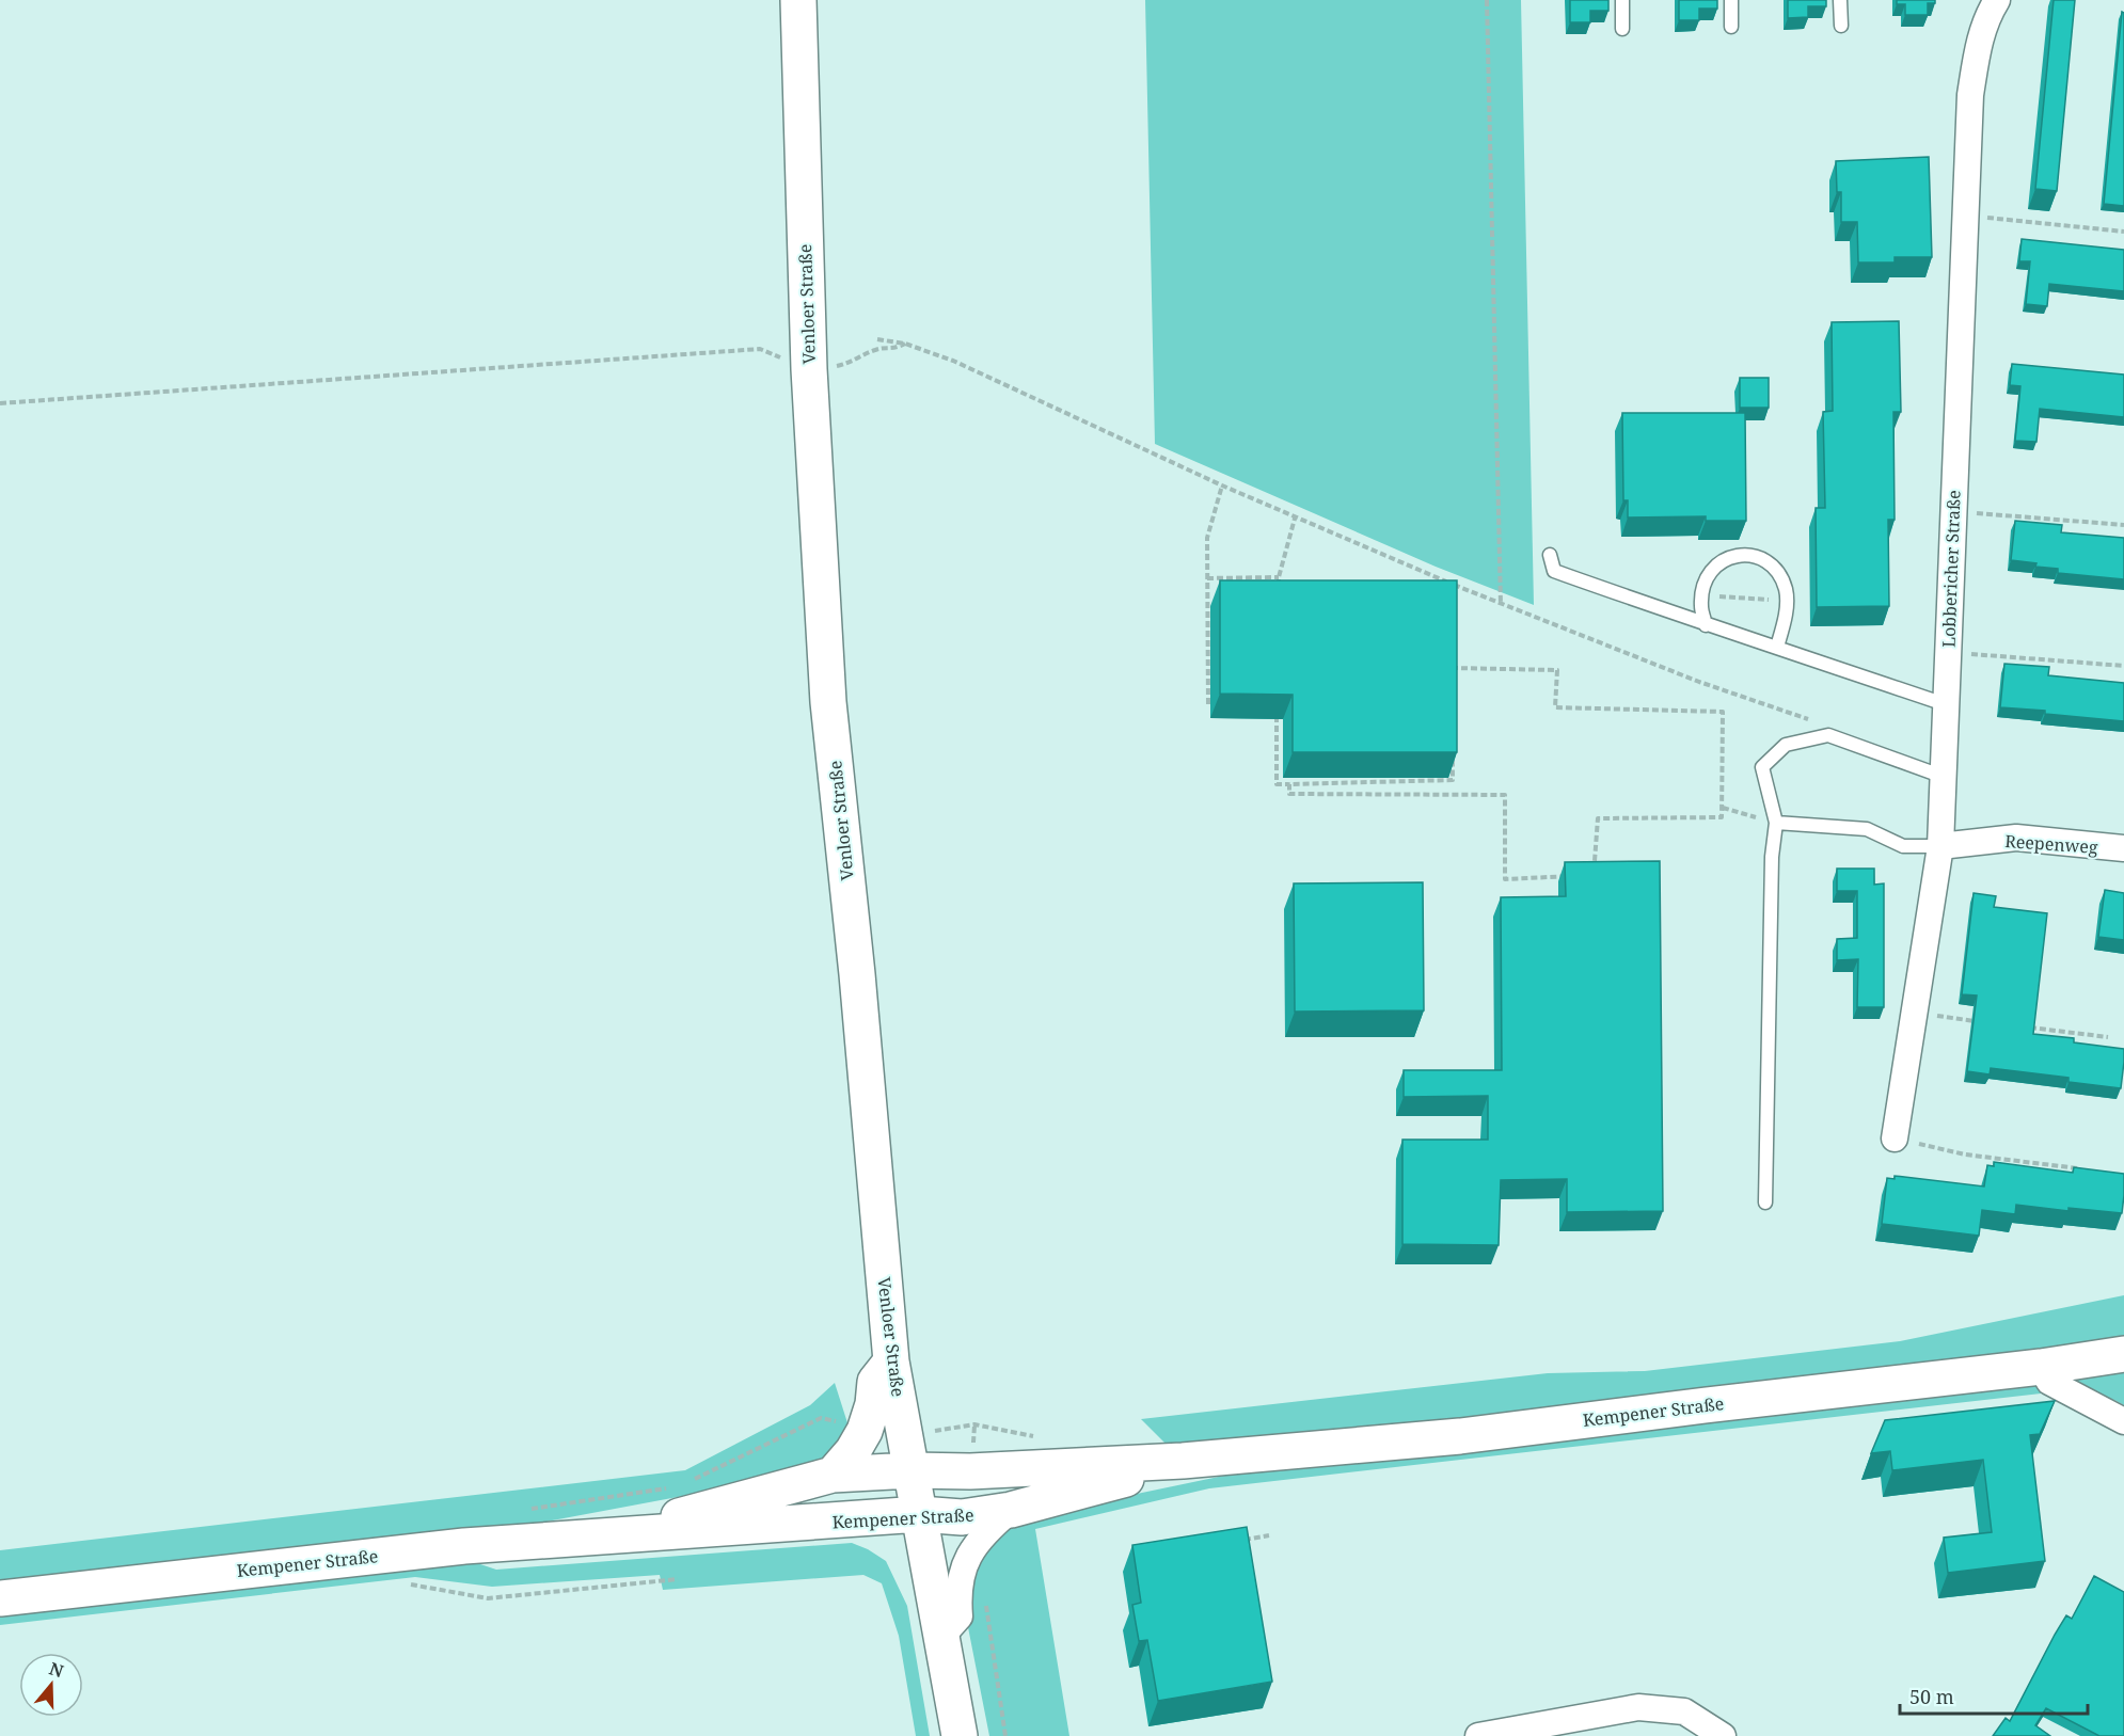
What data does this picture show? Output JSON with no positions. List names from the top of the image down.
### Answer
{
  "streets": {
    "main road": ["Venloer Straße", "Kempener Straße"],
    "street": ["Lobbericher Straße", "Reepenweg"]
  },
  "crossings": [
    ["Venloer Straße", "Kempener Straße"],
    ["Lobbericher Straße", "Reepenweg"]
  ],
  "scale_bar": "50 m",
  "north": "top"
}
